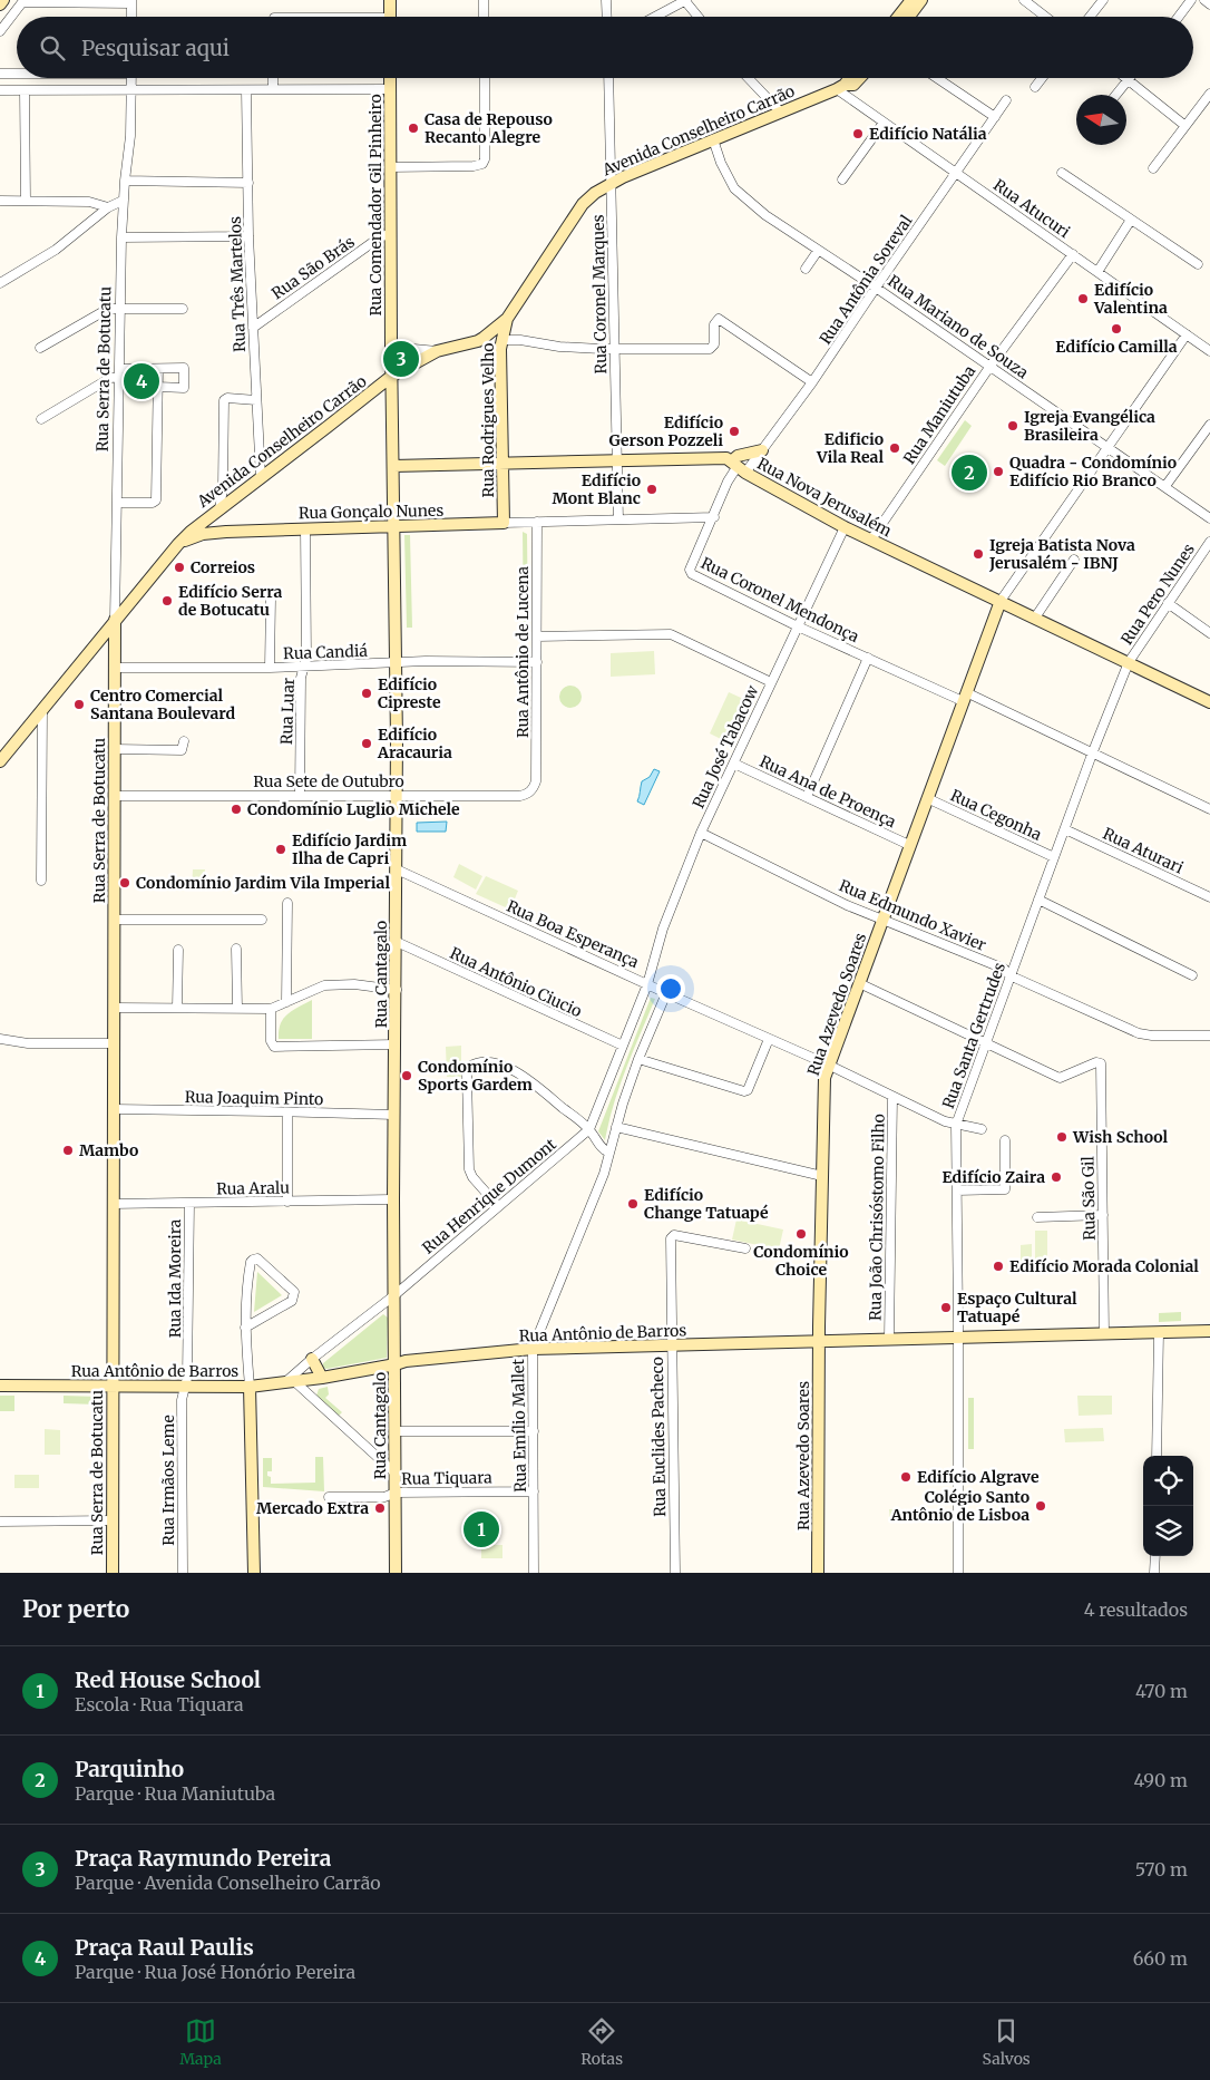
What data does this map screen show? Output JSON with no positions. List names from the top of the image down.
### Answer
{
  "streets": {
    "street": [
      "Avenida Conselheiro Carrão",
      "Rua Comendador Gil Pinheiro",
      "Rua Atucuri",
      "Rua São Brás",
      "Rua Antônia Soreval",
      "Rua Três Martelos",
      "Rua Coronel Marques",
      "Rua Mariano de Souza",
      "Rua Serra de Botucatu",
      "Rua Maniutuba",
      "Rua Rodrigues Velho",
      "Rua Nova Jerusalém",
      "Rua Gonçalo Nunes",
      "Rua Pero Nunes",
      "Rua Coronel Mendonça",
      "Rua Candiá",
      "Rua Antônio de Lucena",
      "Rua Luar",
      "Rua José Tabacow",
      "Rua Sete de Outubro",
      "Rua Ana de Proença",
      "Rua Cegonha",
      "Rua Aturari",
      "Rua Edmundo Xavier",
      "Rua Boa Esperança",
      "Rua Cantagalo",
      "Rua Antônio Ciucio",
      "Rua Azevedo Soares",
      "Rua Santa Gertrudes",
      "Rua Joaquim Pinto",
      "Rua Aralu",
      "Rua Henrique Dumont",
      "Rua São Gil",
      "Rua João Chrisóstomo Filho",
      "Rua Ida Moreira",
      "Rua Antônio de Barros",
      "Rua Emílio Mallet",
      "Rua Euclides Pacheco",
      "Rua Tiquara",
      "Rua Irmãos Leme"
    ]
  },
  "crossings": [
    ["Avenida Conselheiro Carrão", "Rua Comendador Gil Pinheiro"],
    ["Avenida Conselheiro Carrão", "Rua Atucuri"],
    ["Avenida Conselheiro Carrão", "Rua Três Martelos"],
    ["Avenida Conselheiro Carrão", "Rua Coronel Marques"],
    ["Avenida Conselheiro Carrão", "Rua Mariano de Souza"],
    ["Avenida Conselheiro Carrão", "Rua Serra de Botucatu"],
    ["Avenida Conselheiro Carrão", "Rua Rodrigues Velho"],
    ["Avenida Conselheiro Carrão", "Rua Gonçalo Nunes"],
    ["Avenida Conselheiro Carrão", "Rua Cantagalo"],
    ["Rua Comendador Gil Pinheiro", "Rua São Brás"],
    ["Rua Comendador Gil Pinheiro", "Rua Cantagalo"],
    ["Rua Atucuri", "Rua Antônia Soreval"],
    ["Rua Atucuri", "Rua Maniutuba"],
    ["Rua São Brás", "Rua Três Martelos"],
    ["Rua Antônia Soreval", "Rua Mariano de Souza"],
    ["Rua Antônia Soreval", "Rua Nova Jerusalém"],
    ["Rua Antônia Soreval", "Rua Coronel Mendonça"],
    ["Rua Coronel Marques", "Rua Nova Jerusalém"],
    ["Rua Coronel Marques", "Rua Gonçalo Nunes"],
    ["Rua Mariano de Souza", "Rua Maniutuba"],
    ["Rua Serra de Botucatu", "Rua Candiá"],
    ["Rua Serra de Botucatu", "Rua Sete de Outubro"],
    ["Rua Serra de Botucatu", "Rua Joaquim Pinto"],
    ["Rua Serra de Botucatu", "Rua Aralu"],
    ["Rua Serra de Botucatu", "Rua Antônio de Barros"],
    ["Rua Maniutuba", "Rua Nova Jerusalém"],
    ["Rua Rodrigues Velho", "Rua Nova Jerusalém"],
    ["Rua Rodrigues Velho", "Rua Gonçalo Nunes"],
    ["Rua Nova Jerusalém", "Rua Pero Nunes"],
    ["Rua Nova Jerusalém", "Rua Coronel Mendonça"],
    ["Rua Nova Jerusalém", "Rua José Tabacow"],
    ["Rua Nova Jerusalém", "Rua Cantagalo"],
    ["Rua Nova Jerusalém", "Rua Azevedo Soares"],
    ["Rua Nova Jerusalém", "Rua Santa Gertrudes"],
    ["Rua Gonçalo Nunes", "Rua Coronel Mendonça"],
    ["Rua Gonçalo Nunes", "Rua Antônio de Lucena"],
    ["Rua Gonçalo Nunes", "Rua Luar"],
    ["Rua Gonçalo Nunes", "Rua Cantagalo"],
    ["Rua Pero Nunes", "Rua Santa Gertrudes"],
    ["Rua Coronel Mendonça", "Rua José Tabacow"],
    ["Rua Coronel Mendonça", "Rua Azevedo Soares"],
    ["Rua Coronel Mendonça", "Rua Santa Gertrudes"],
    ["Rua Candiá", "Rua Antônio de Lucena"],
    ["Rua Candiá", "Rua Luar"],
    ["Rua Candiá", "Rua Cantagalo"],
    ["Rua Antônio de Lucena", "Rua Sete de Outubro"],
    ["Rua Luar", "Rua Sete de Outubro"],
    ["Rua José Tabacow", "Rua Ana de Proença"],
    ["Rua José Tabacow", "Rua Edmundo Xavier"],
    ["Rua José Tabacow", "Rua Boa Esperança"],
    ["Rua José Tabacow", "Rua Henrique Dumont"],
    ["Rua Sete de Outubro", "Rua Cantagalo"],
    ["Rua Ana de Proença", "Rua Azevedo Soares"],
    ["Rua Cegonha", "Rua Azevedo Soares"],
    ["Rua Cegonha", "Rua Santa Gertrudes"],
    ["Rua Aturari", "Rua Santa Gertrudes"],
    ["Rua Edmundo Xavier", "Rua Azevedo Soares"],
    ["Rua Edmundo Xavier", "Rua Santa Gertrudes"],
    ["Rua Boa Esperança", "Rua Cantagalo"],
    ["Rua Boa Esperança", "Rua Azevedo Soares"],
    ["Rua Boa Esperança", "Rua Santa Gertrudes"],
    ["Rua Boa Esperança", "Rua Henrique Dumont"],
    ["Rua Boa Esperança", "Rua João Chrisóstomo Filho"],
    ["Rua Cantagalo", "Rua Antônio Ciucio"],
    ["Rua Cantagalo", "Rua Joaquim Pinto"],
    ["Rua Cantagalo", "Rua Aralu"],
    ["Rua Cantagalo", "Rua Henrique Dumont"],
    ["Rua Cantagalo", "Rua Antônio de Barros"],
    ["Rua Cantagalo", "Rua Tiquara"],
    ["Rua Antônio Ciucio", "Rua Henrique Dumont"],
    ["Rua Azevedo Soares", "Rua Antônio de Barros"],
    ["Rua Santa Gertrudes", "Rua São Gil"],
    ["Rua Santa Gertrudes", "Rua Antônio de Barros"],
    ["Rua Aralu", "Rua Ida Moreira"],
    ["Rua Henrique Dumont", "Rua Antônio de Barros"],
    ["Rua São Gil", "Rua Antônio de Barros"],
    ["Rua João Chrisóstomo Filho", "Rua Antônio de Barros"],
    ["Rua Ida Moreira", "Rua Antônio de Barros"],
    ["Rua Ida Moreira", "Rua Irmãos Leme"],
    ["Rua Antônio de Barros", "Rua Emílio Mallet"],
    ["Rua Antônio de Barros", "Rua Euclides Pacheco"],
    ["Rua Antônio de Barros", "Rua Irmãos Leme"],
    ["Rua Emílio Mallet", "Rua Tiquara"]
  ],
  "places": [
    "Casa de Repouso Recanto Alegre",
    "Edifício Natália",
    "Edifício Valentina",
    "Edifício Camilla",
    "Igreja Evangélica Brasileira",
    "Edifício Gerson Pozzeli",
    "Edificio Vila Real",
    "Quadra - Condomínio Edifício Rio Branco",
    "Edifício Mont Blanc",
    "Igreja Batista Nova Jerusalém - IBNJ",
    "Correios",
    "Edifício Serra de Botucatu",
    "Edifício Cipreste",
    "Centro Comercial Santana Boulevard",
    "Edifício Aracauria",
    "Condomínio Luglio Michele",
    "Edifício Jardim Ilha de Capri",
    "Condomínio Jardim Vila Imperial",
    "Condomínio Sports Gardem",
    "Wish School",
    "Mambo",
    "Edifício Zaira",
    "Edifício Change Tatuapé",
    "Condomínio Choice",
    "Edifício Morada Colonial",
    "Espaço Cultural Tatuapé",
    "Edifício Algrave",
    "Colégio Santo Antônio de Lisboa",
    "Mercado Extra"
  ],
  "north": "left",
  "page": {
    "search": "Pesquisar aqui",
    "pins": [
      "3",
      "4",
      "2",
      "1"
    ],
    "heading": ["Por perto", "4 resultados"],
    "list": [
      {
        "mark": "1",
        "name": "Red House School",
        "note": "Escola · Rua Tiquara",
        "value": "470 m"
      },
      {
        "mark": "2",
        "name": "Parquinho",
        "note": "Parque · Rua Maniutuba",
        "value": "490 m"
      },
      {
        "mark": "3",
        "name": "Praça Raymundo Pereira",
        "note": "Parque · Avenida Conselheiro Carrão",
        "value": "570 m"
      },
      {
        "mark": "4",
        "name": "Praça Raul Paulis",
        "note": "Parque · Rua José Honório Pereira",
        "value": "660 m"
      }
    ],
    "nav": ["Mapa", "Rotas", "Salvos"]
  }
}
